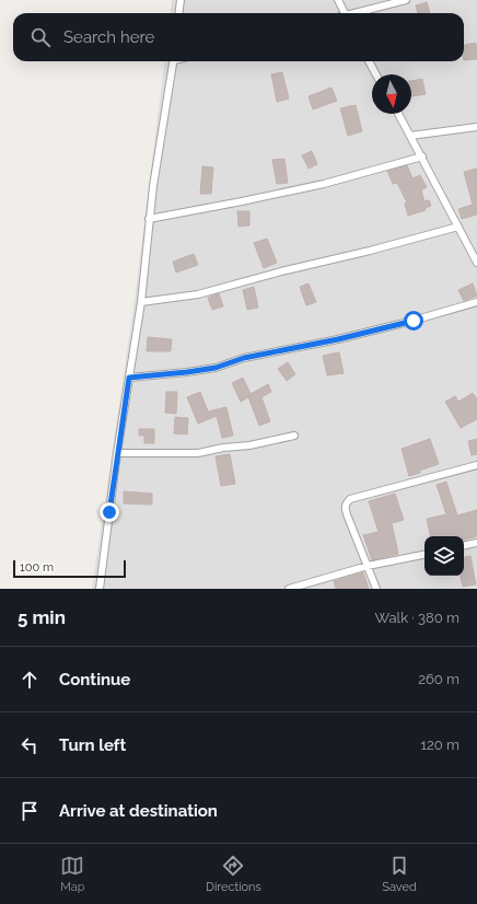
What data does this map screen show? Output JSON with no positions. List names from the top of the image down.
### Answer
{
  "scale_bar": "100 m",
  "north": "bottom",
  "page": {
    "search": "Search here",
    "scale": "100 m",
    "heading": ["5 min", "Walk · 380 m"],
    "list": [
      ["Continue", "260 m"],
      ["Turn left", "120 m"],
      "Arrive at destination"
    ],
    "nav": ["Map", "Directions", "Saved"]
  }
}
